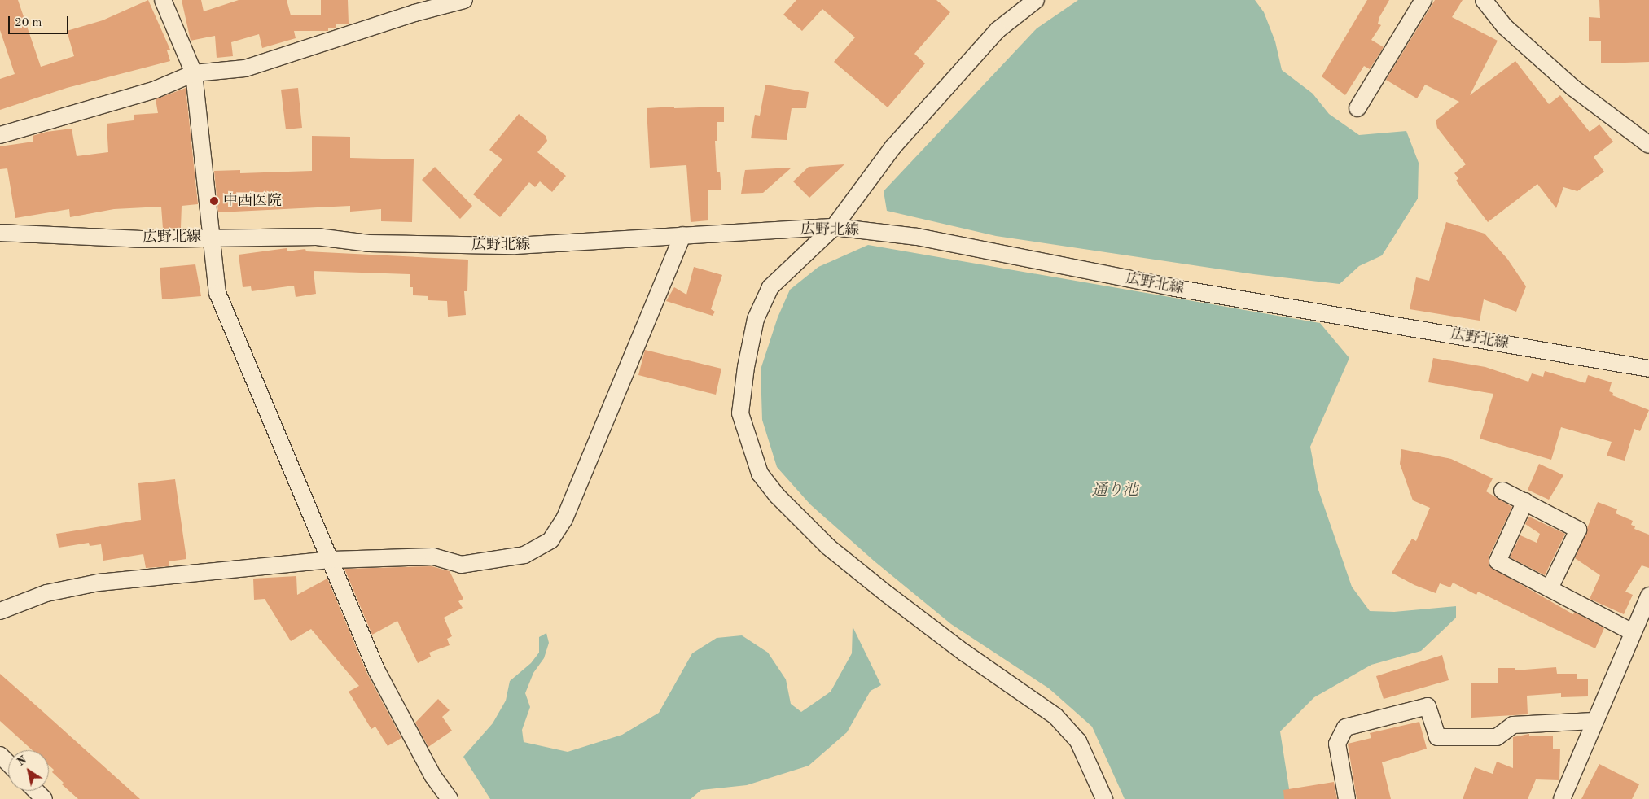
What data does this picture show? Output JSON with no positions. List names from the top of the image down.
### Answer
{
  "streets": {
    "street": ["広野北線"]
  },
  "water": ["通り池"],
  "places": ["中西医院"],
  "scale_bar": "20 m",
  "north": "top left"
}
